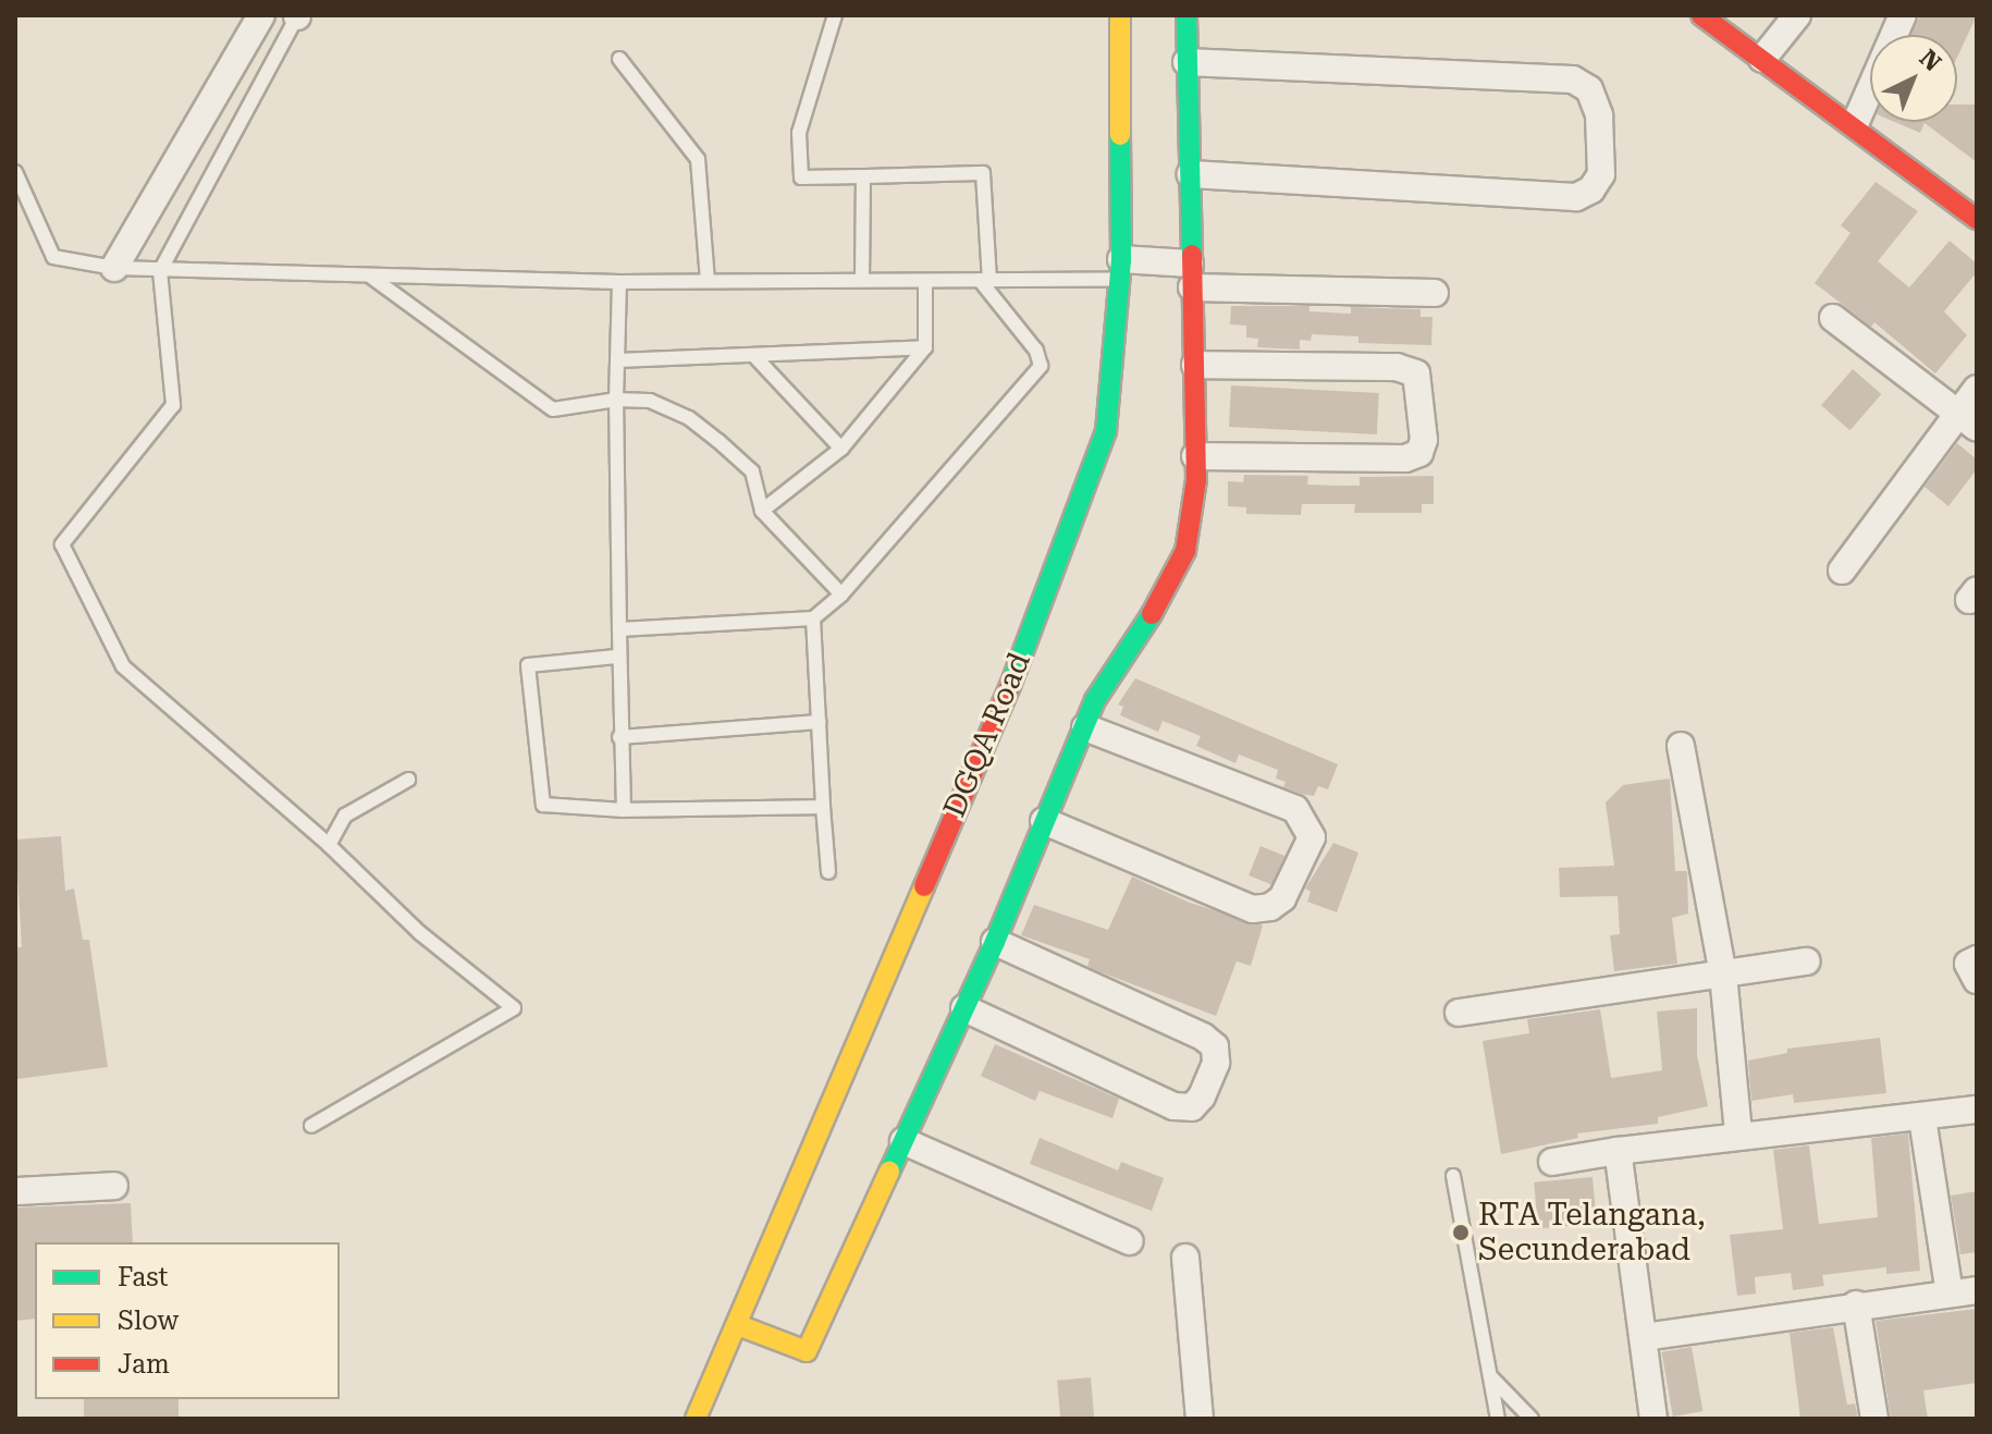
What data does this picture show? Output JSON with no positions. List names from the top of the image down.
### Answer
{
  "streets": {
    "main road": ["DGQA Road"]
  },
  "places": ["RTA Telangana, Secunderabad"],
  "legend": ["Fast", "Slow", "Jam"],
  "north": "top right"
}
